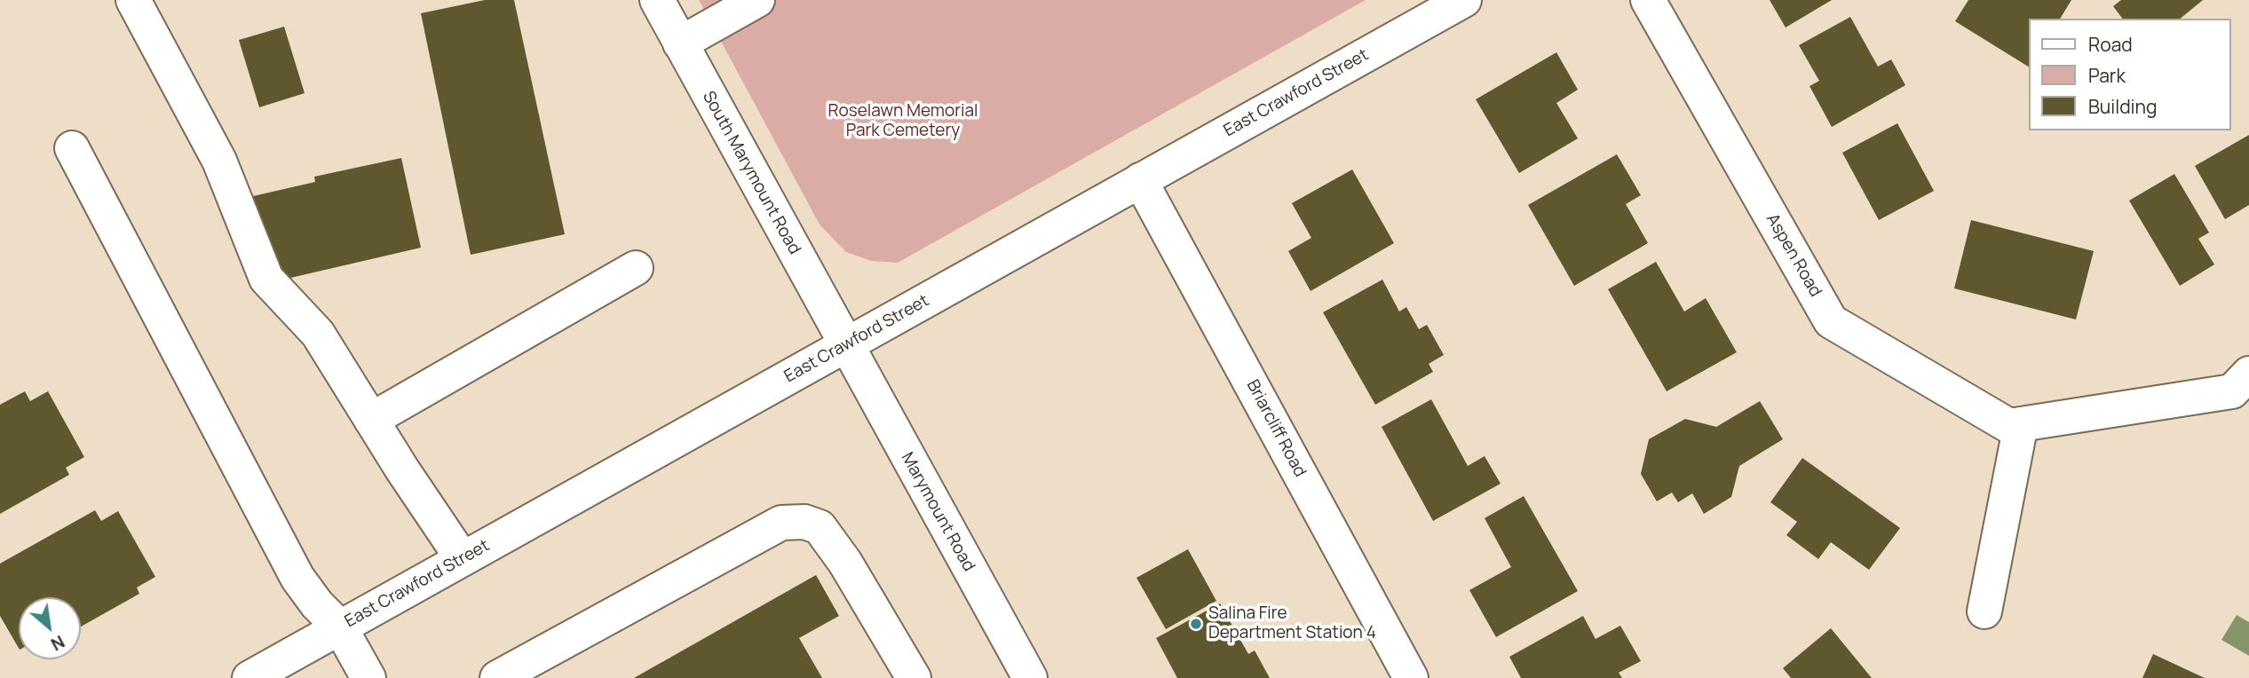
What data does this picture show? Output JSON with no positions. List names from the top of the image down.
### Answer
{
  "streets": {
    "street": [
      "East Crawford Street",
      "South Marymount Road",
      "Aspen Road",
      "Briarcliff Road",
      "Marymount Road"
    ]
  },
  "crossings": [
    ["East Crawford Street", "South Marymount Road"],
    ["East Crawford Street", "Briarcliff Road"],
    ["East Crawford Street", "Marymount Road"],
    ["South Marymount Road", "Marymount Road"]
  ],
  "parks": ["Roselawn Memorial Park Cemetery"],
  "places": ["Salina Fire Department Station 4"],
  "legend": ["Road", "Park", "Building"],
  "north": "bottom right"
}
